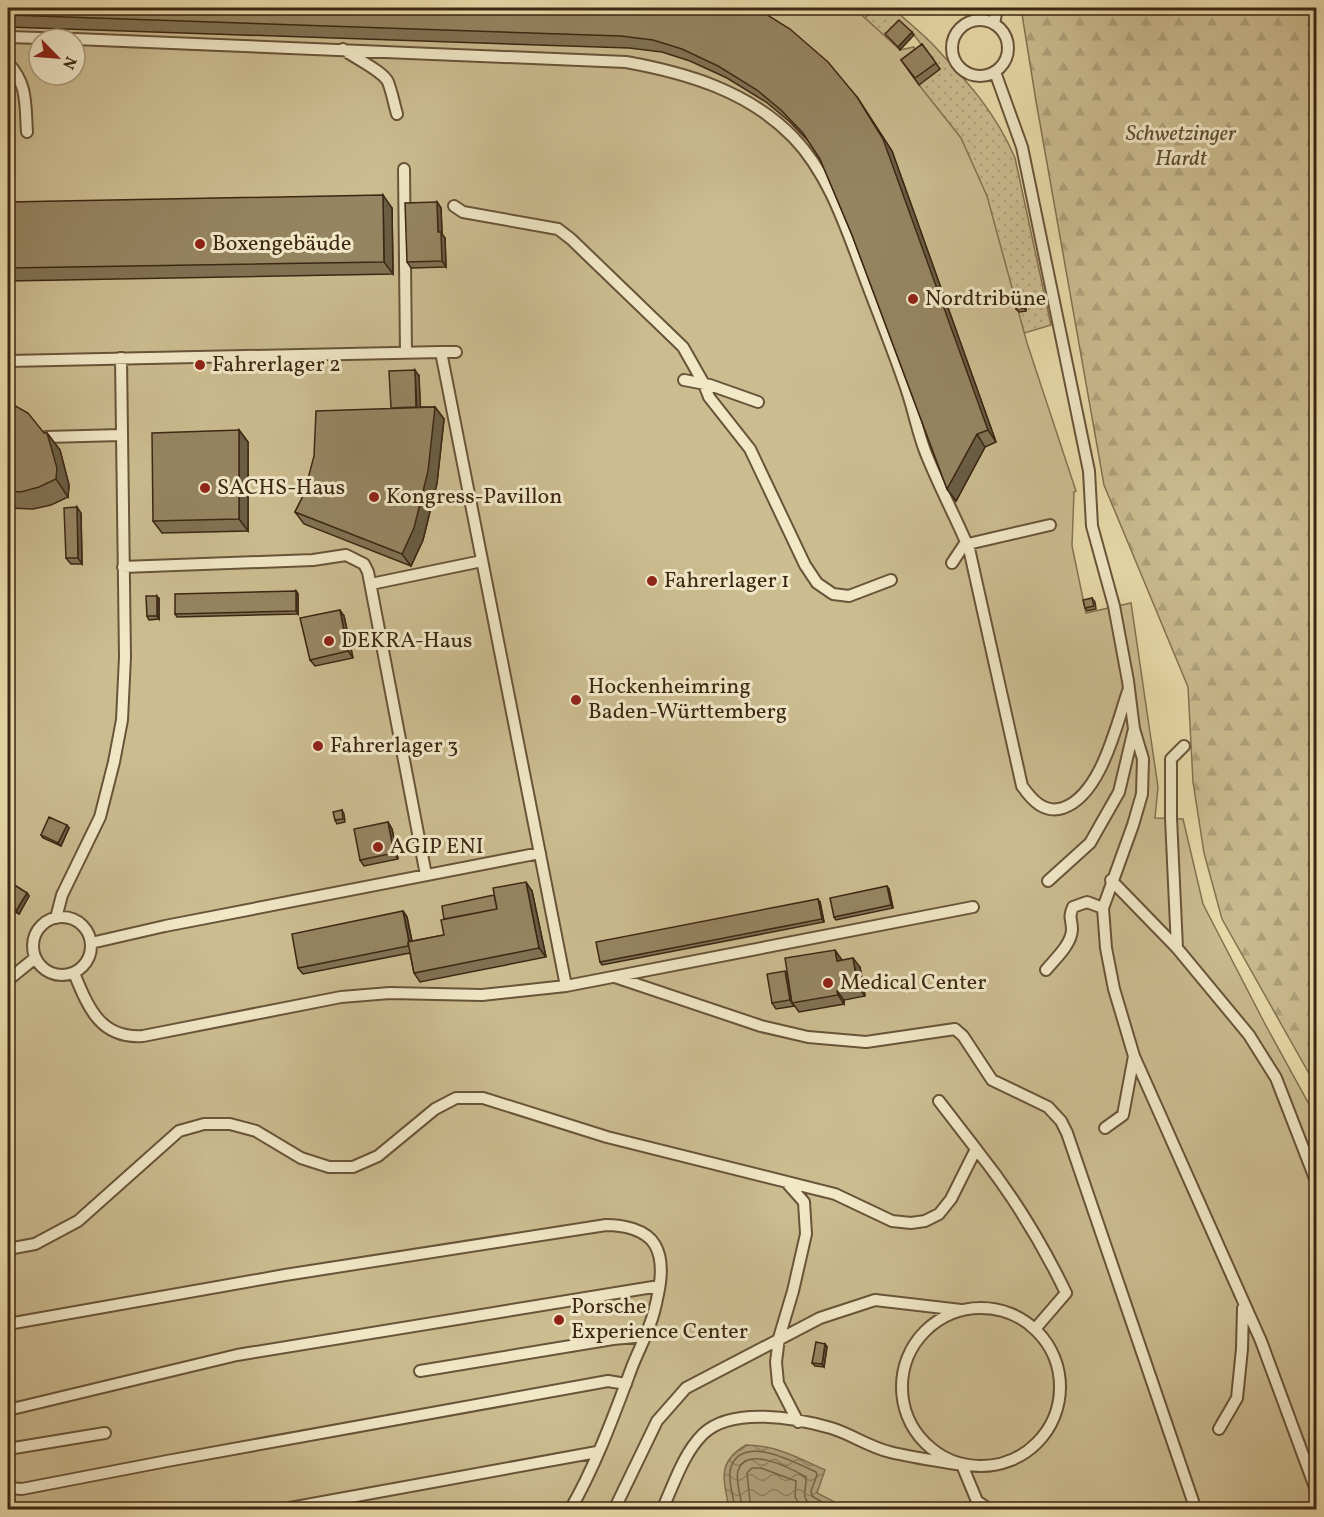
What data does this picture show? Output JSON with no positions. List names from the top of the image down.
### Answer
{
  "parks": ["Schwetzinger Hardt"],
  "places": [
    "Boxengebäude",
    "Nordtribüne",
    "Fahrerlager 2",
    "SACHS-Haus",
    "Kongress-Pavillon",
    "Fahrerlager 1",
    "DEKRA-Haus",
    "Hockenheimring Baden-Württemberg",
    "Fahrerlager 3",
    "AGIP ENI",
    "Medical Center",
    "Porsche Experience Center"
  ],
  "north": "bottom right"
}
